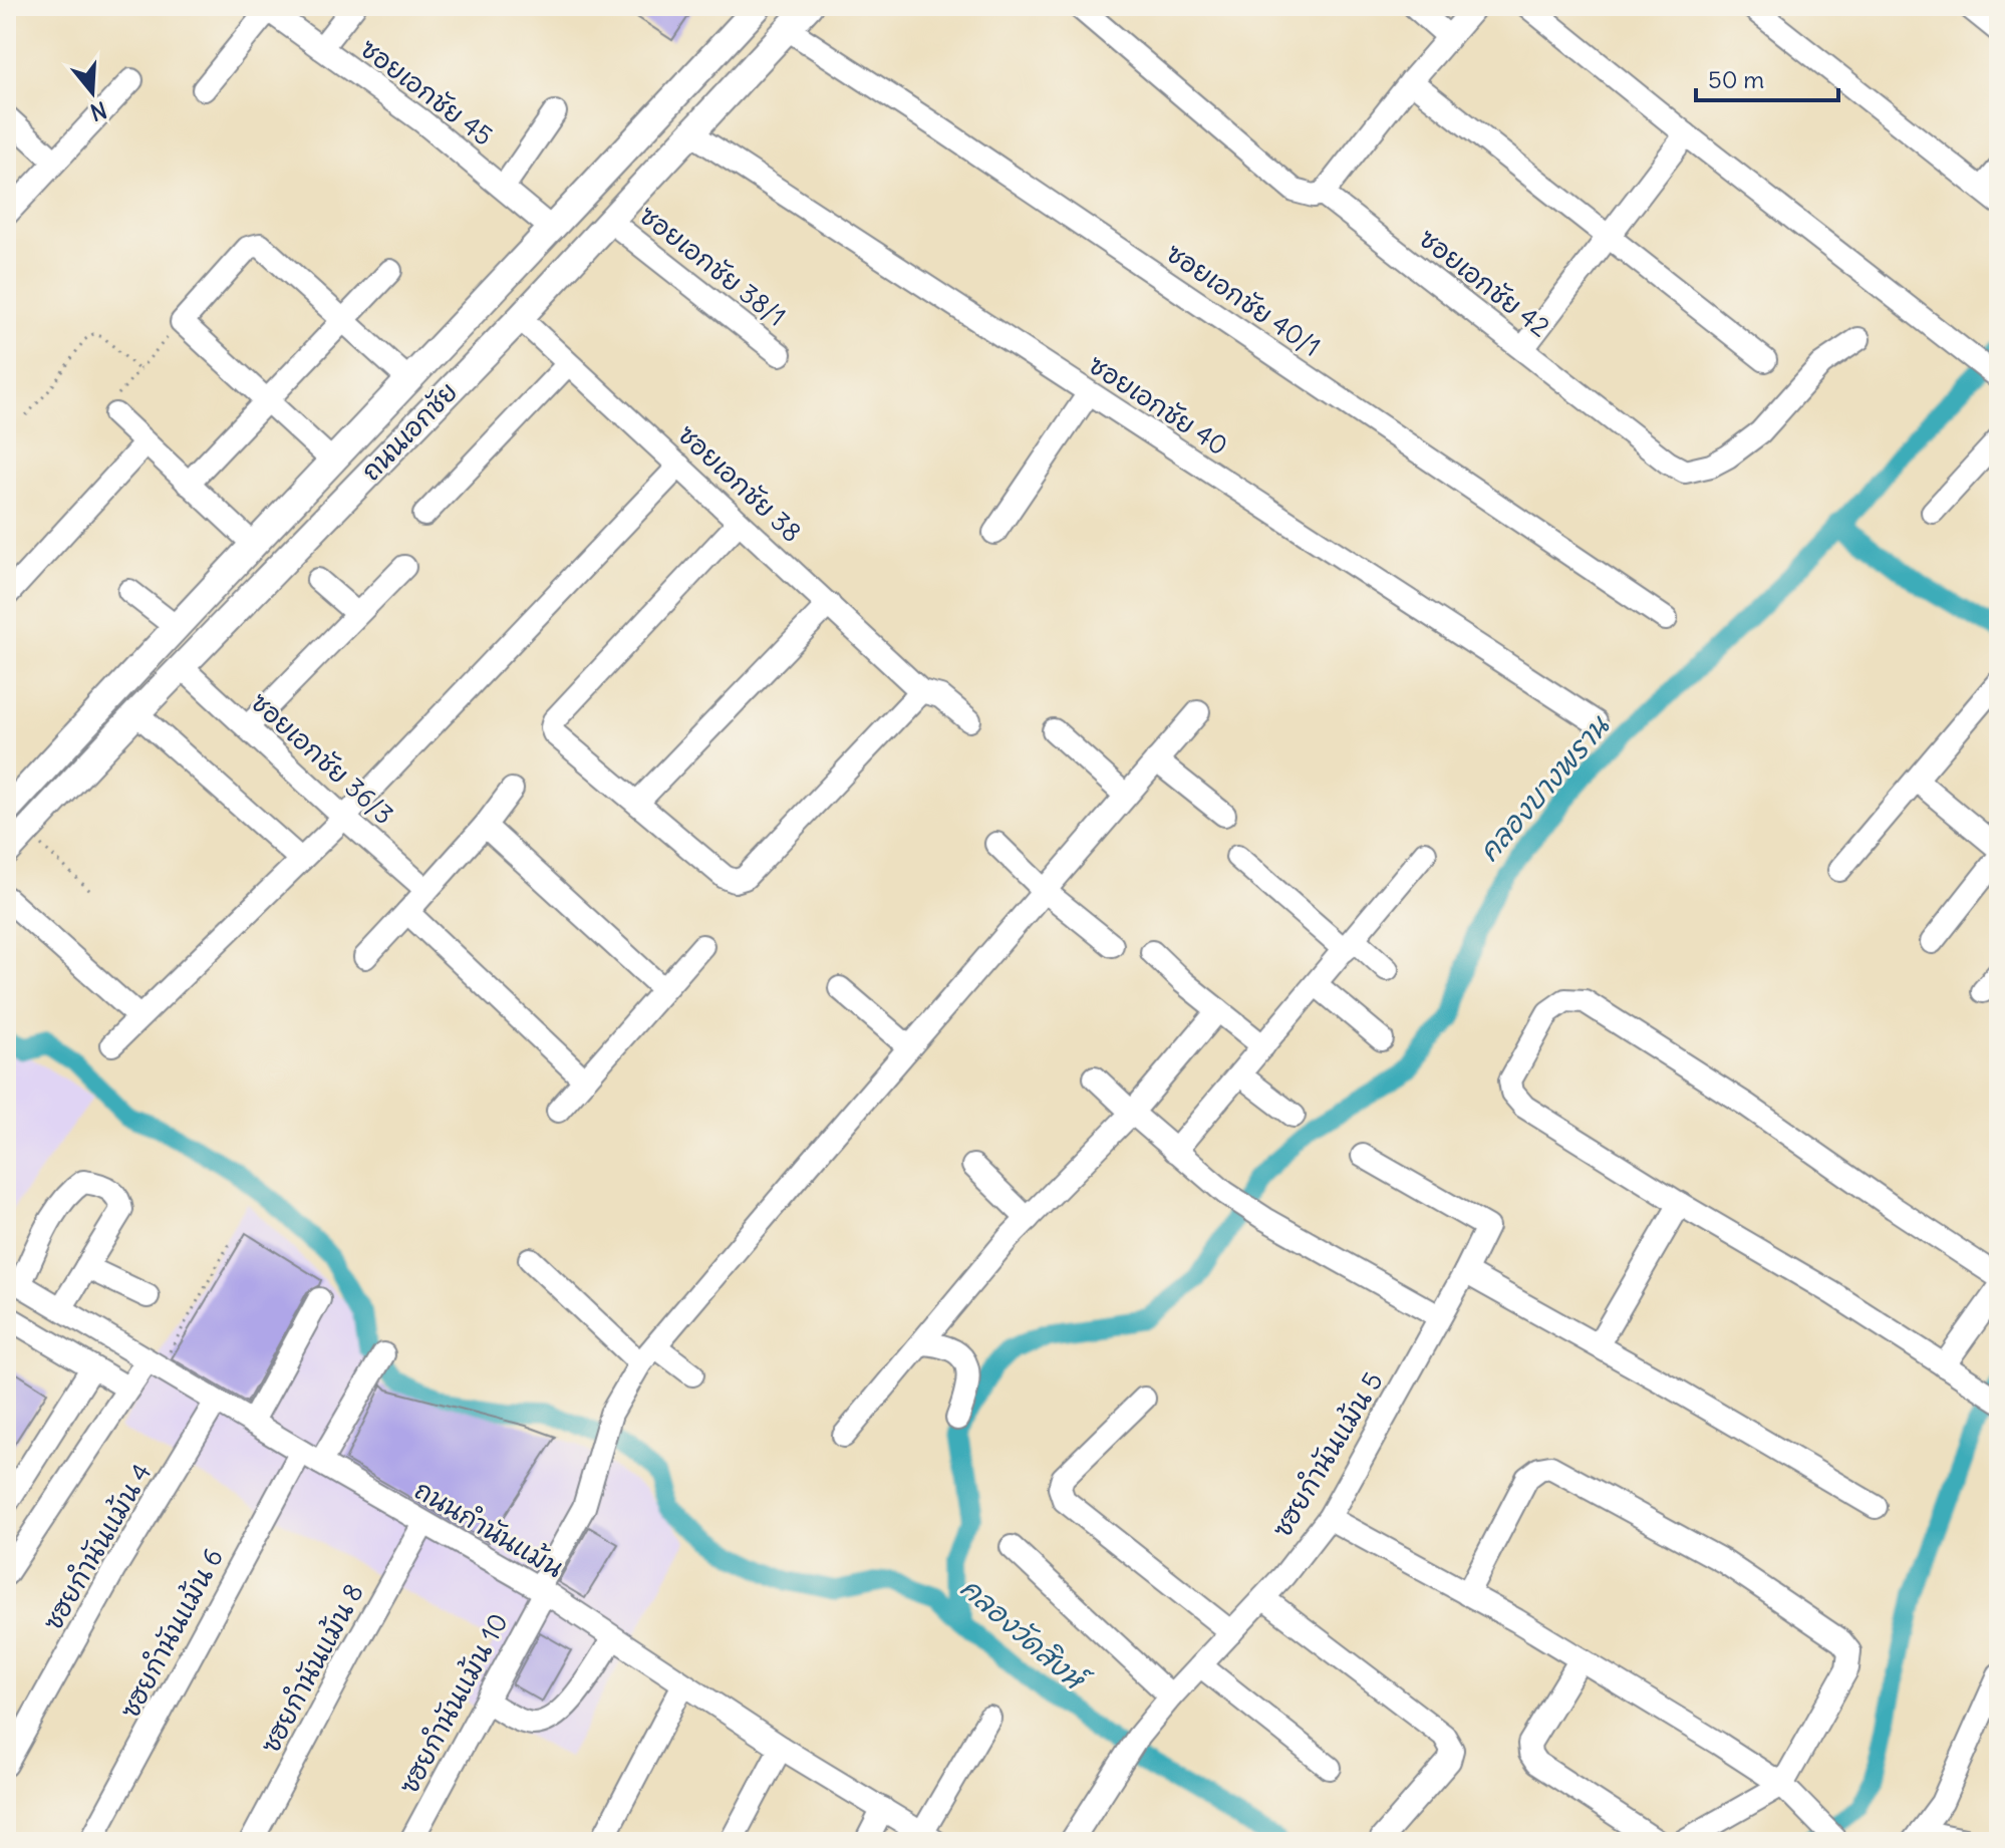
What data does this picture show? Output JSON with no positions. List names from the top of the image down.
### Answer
{
  "streets": {
    "main road": ["ถนนเอกชัย"],
    "street": [
      "ซอยเอกชัย 45",
      "ซอยเอกชัย 38/1",
      "ซอยเอกชัย 42",
      "ซอยเอกชัย 40/1",
      "ซอยเอกชัย 40",
      "ซอยเอกชัย 38",
      "ซอยเอกชัย 36/3",
      "ซฮยกำนันแม้น 5",
      "ถนนกำนันแม้น",
      "ซฮยกำนันแม้น 4",
      "ซฮยกำนันแม้น 6",
      "ซฮยกำนันแม้น 8",
      "ซฮยกำนันแม้น 10"
    ]
  },
  "crossings": [
    ["ซอยเอกชัย 45", "ถนนเอกชัย"],
    ["ซอยเอกชัย 38/1", "ถนนเอกชัย"],
    ["ซอยเอกชัย 40/1", "ถนนเอกชัย"],
    ["ซอยเอกชัย 40", "ถนนเอกชัย"],
    ["ถนนเอกชัย", "ซอยเอกชัย 38"],
    ["ถนนเอกชัย", "ซอยเอกชัย 36/3"],
    ["ถนนกำนันแม้น", "ซฮยกำนันแม้น 4"],
    ["ถนนกำนันแม้น", "ซฮยกำนันแม้น 6"],
    ["ถนนกำนันแม้น", "ซฮยกำนันแม้น 8"],
    ["ถนนกำนันแม้น", "ซฮยกำนันแม้น 10"]
  ],
  "water": ["คลองบางพราน", "คลองวัดสิงห์"],
  "scale_bar": "50 m",
  "north": "bottom"
}
